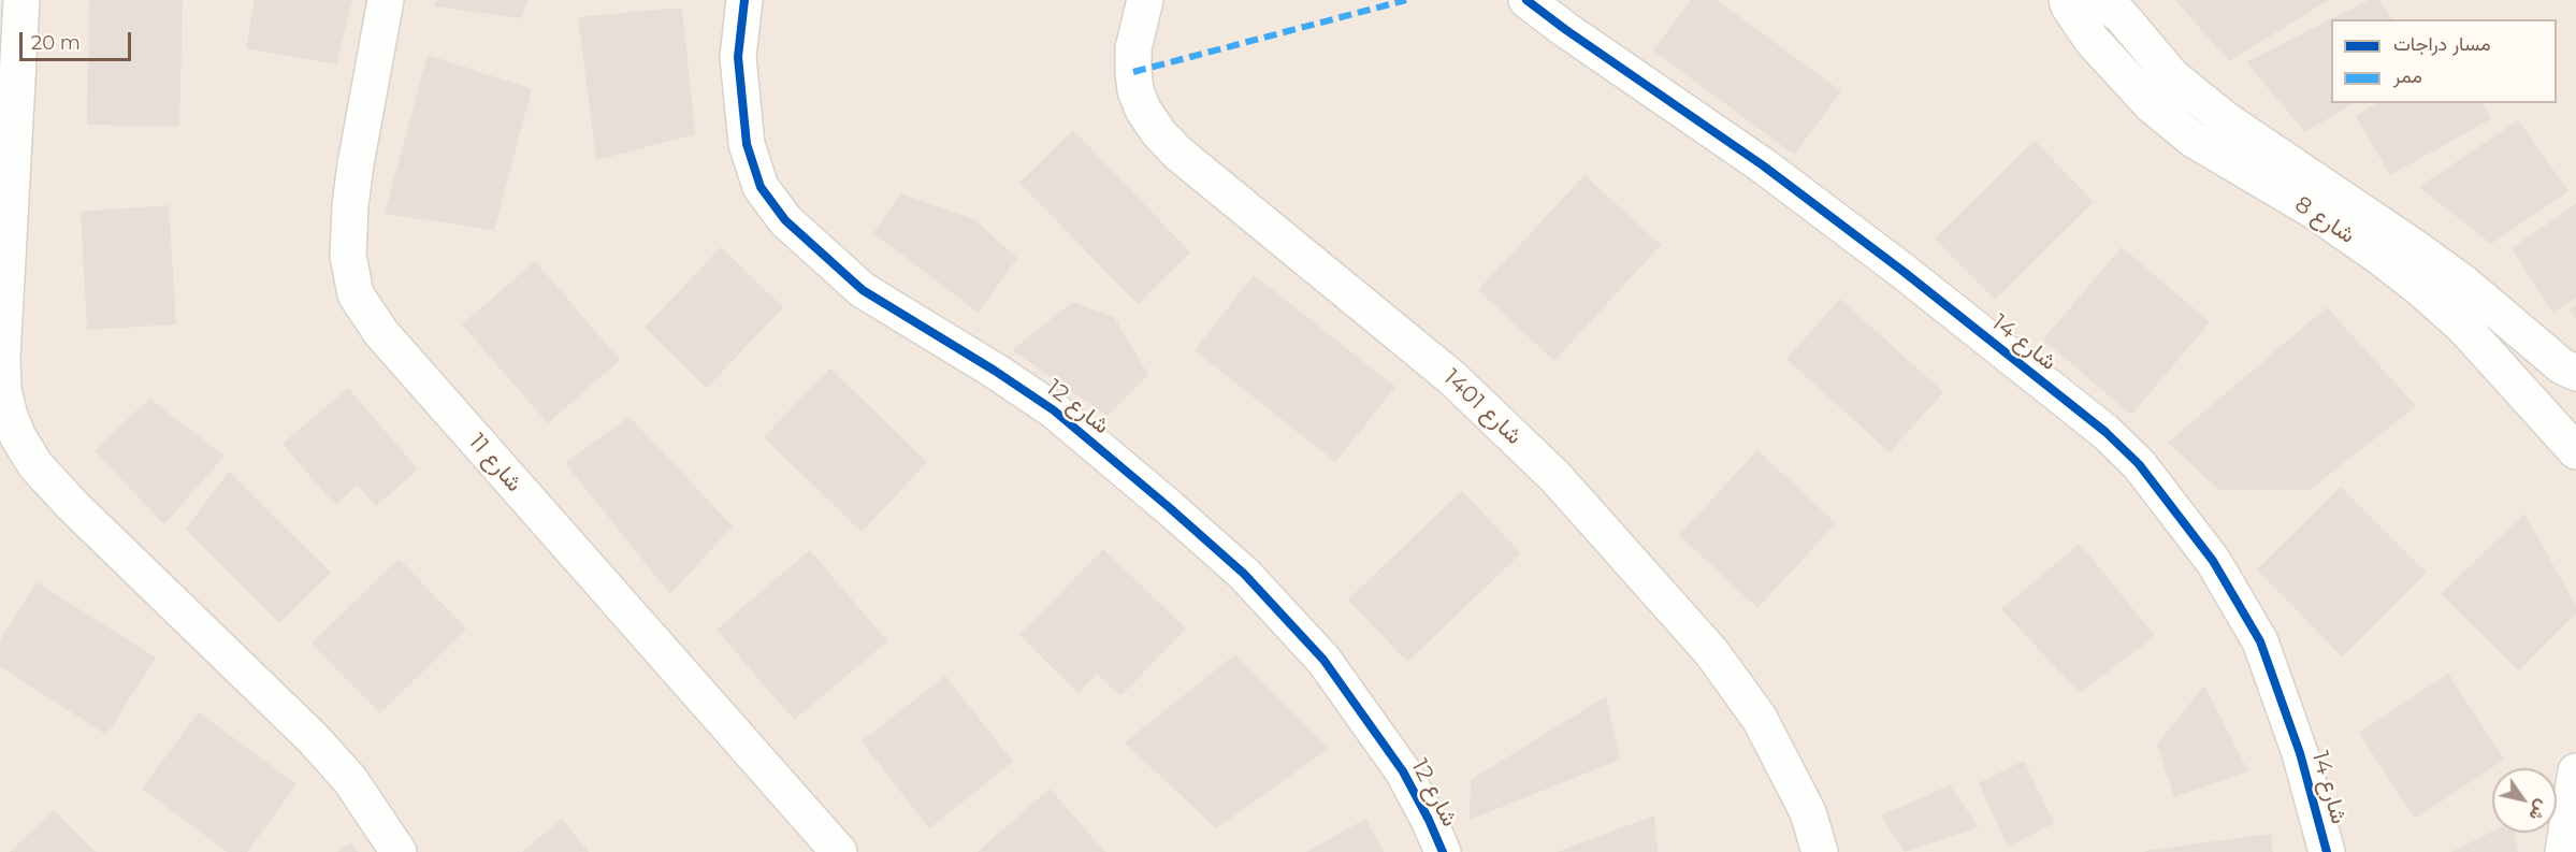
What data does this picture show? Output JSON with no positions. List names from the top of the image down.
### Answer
{
  "streets": {
    "street": [
      "شارع 8",
      "شارع 14",
      "شارع 12",
      "شارع 1401",
      "شارع 11"
    ]
  },
  "legend": ["مسار دراجات", "ممر"],
  "scale_bar": "20 m",
  "north": "bottom right"
}
